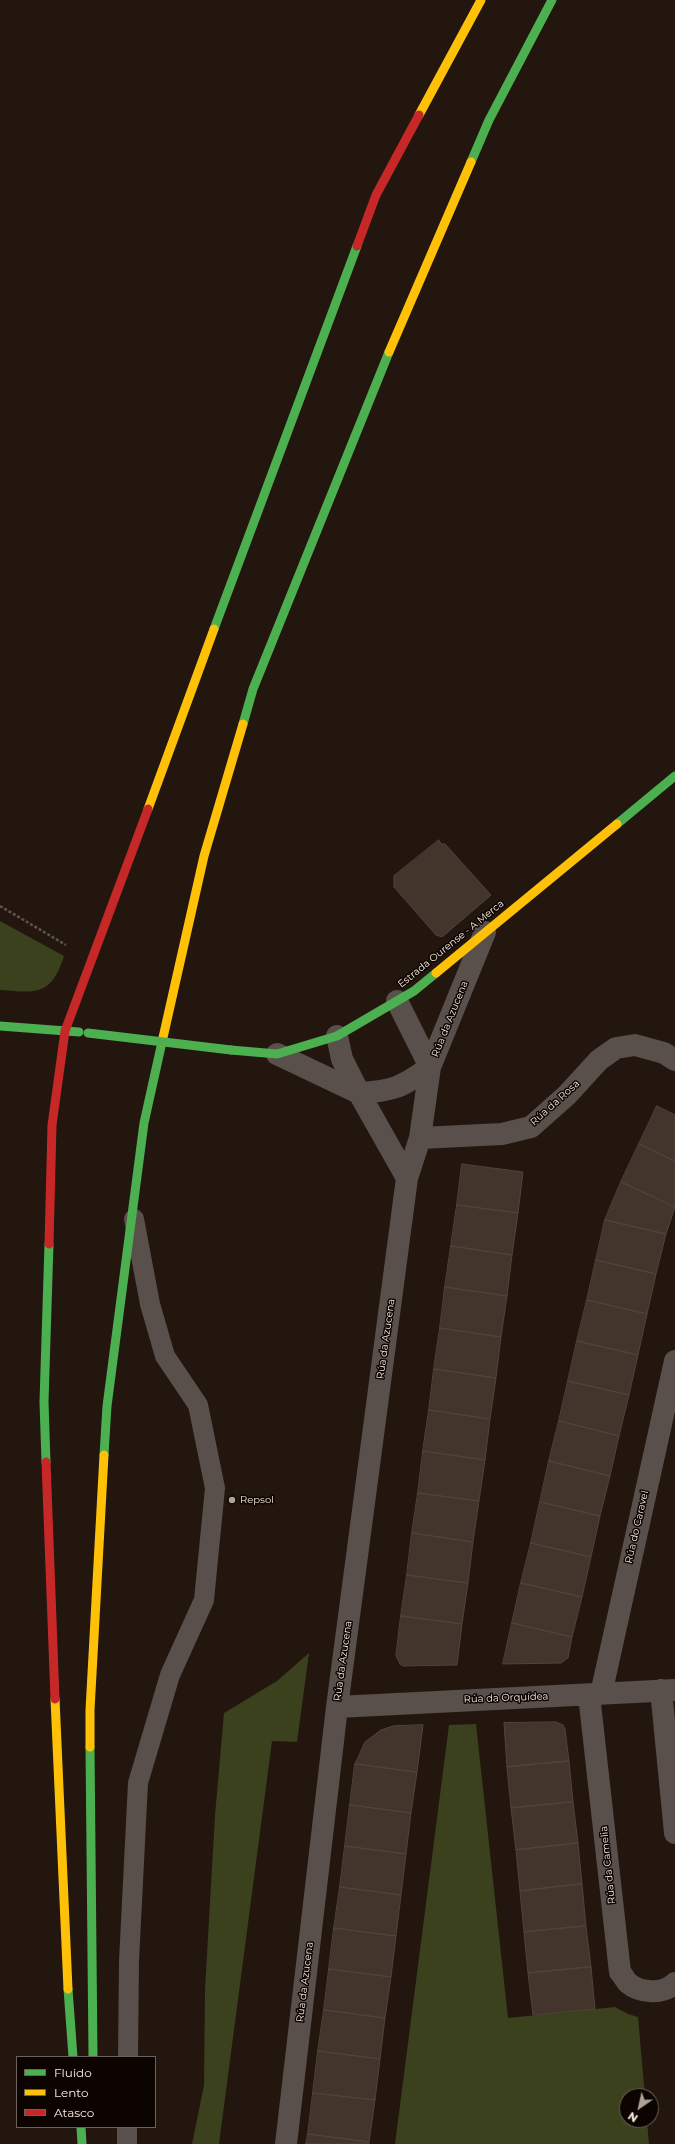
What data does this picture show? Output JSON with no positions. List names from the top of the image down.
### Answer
{
  "streets": {
    "main road": ["Estrada Ourense - A Merca"],
    "street": [
      "Rúa da Azucena",
      "Rúa da Rosa",
      "Rúa do Caravel",
      "Rúa da Orquídea",
      "Rúa da Camelia"
    ]
  },
  "crossings": [
    ["Estrada Ourense - A Merca", "Rúa da Azucena"],
    ["Rúa da Azucena", "Rúa da Rosa"],
    ["Rúa da Azucena", "Rúa da Orquídea"],
    ["Rúa do Caravel", "Rúa da Orquídea"],
    ["Rúa do Caravel", "Rúa da Camelia"],
    ["Rúa da Orquídea", "Rúa da Camelia"]
  ],
  "places": ["Repsol"],
  "legend": ["Fluido", "Lento", "Atasco"],
  "north": "bottom left"
}
